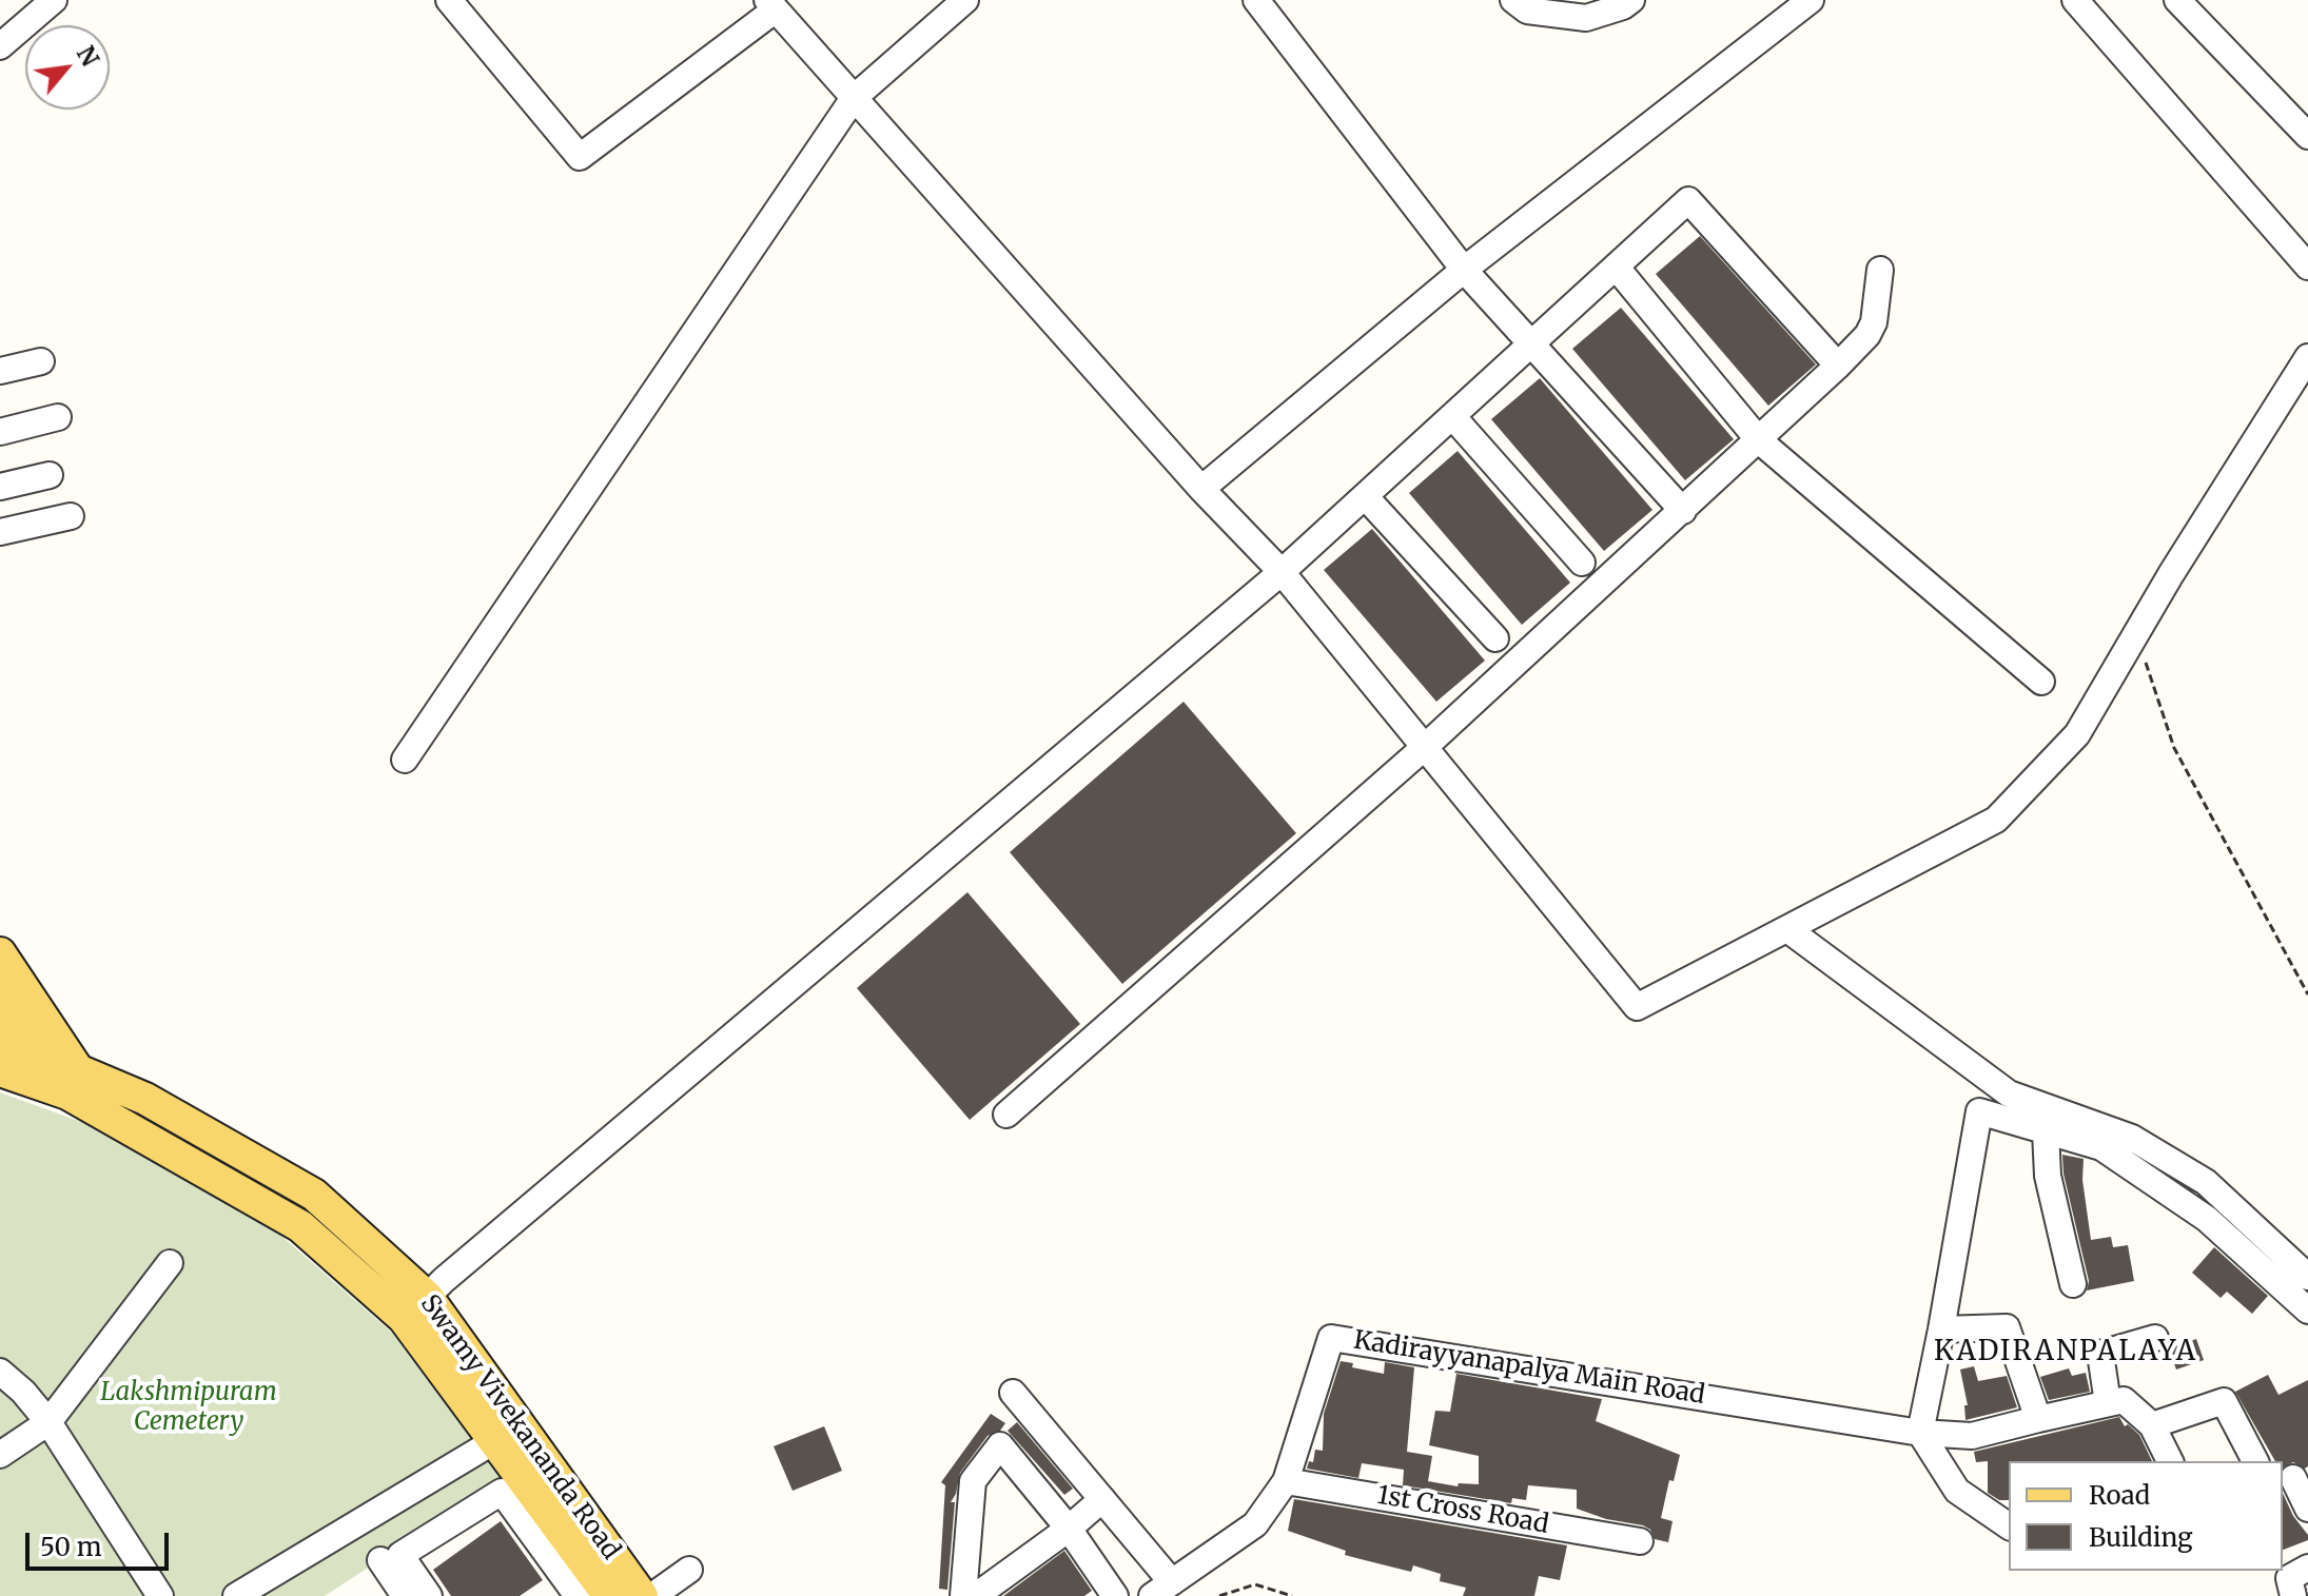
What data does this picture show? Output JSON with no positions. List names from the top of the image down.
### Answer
{
  "streets": {
    "main road": ["Swamy Vivekananda Road"],
    "street": ["Kadirayyanapalya Main Road", "1st Cross Road"]
  },
  "crossings": [
    ["Kadirayyanapalya Main Road", "1st Cross Road"]
  ],
  "districts": ["KADIRANPALAYA"],
  "parks": ["Lakshmipuram Cemetery"],
  "legend": ["Road", "Building"],
  "scale_bar": "50 m",
  "north": "top right"
}
